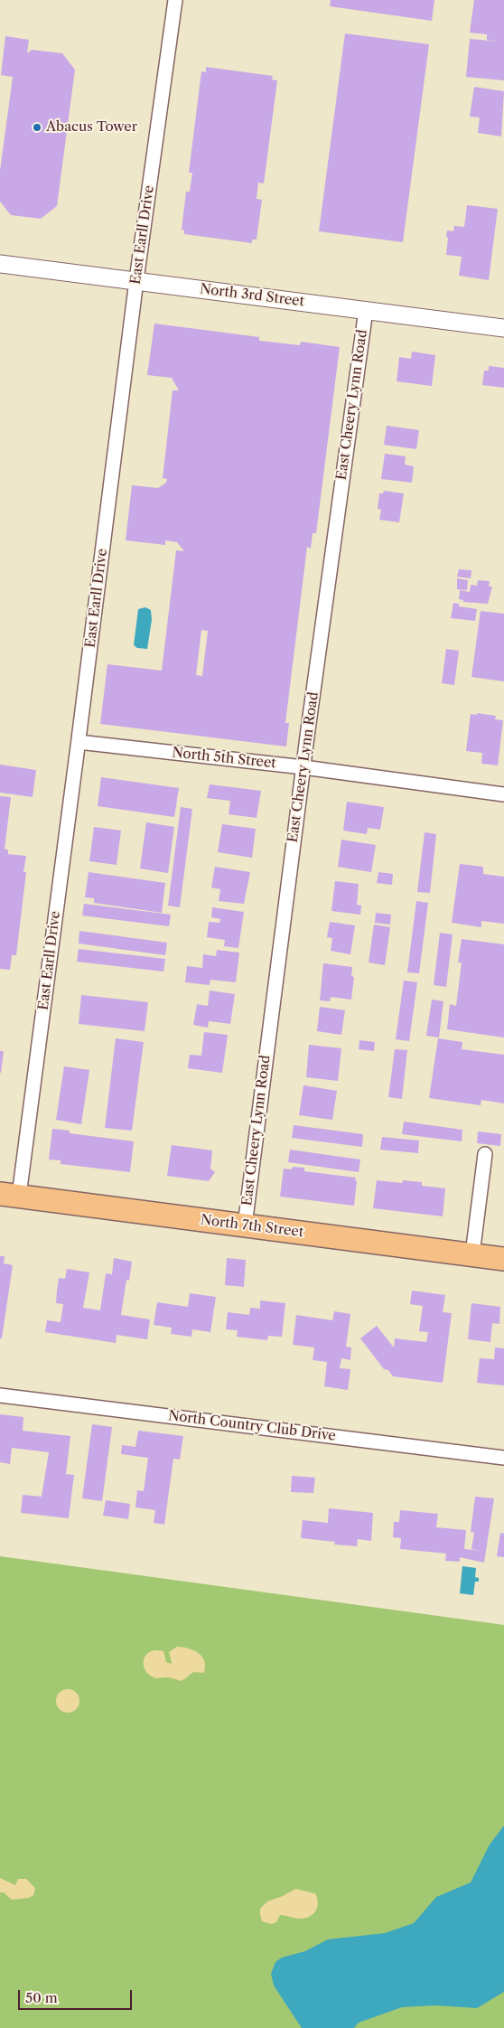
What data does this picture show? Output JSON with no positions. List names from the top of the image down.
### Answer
{
  "streets": {
    "main road": ["North 7th Street"],
    "street": [
      "East Earll Drive",
      "North 3rd Street",
      "East Cheery Lynn Road",
      "North 5th Street",
      "North Country Club Drive"
    ]
  },
  "crossings": [
    ["East Earll Drive", "North 3rd Street"],
    ["East Earll Drive", "North 5th Street"],
    ["East Earll Drive", "North 7th Street"],
    ["North 3rd Street", "East Cheery Lynn Road"],
    ["East Cheery Lynn Road", "North 5th Street"],
    ["East Cheery Lynn Road", "North 7th Street"]
  ],
  "places": ["Abacus Tower"],
  "scale_bar": "50 m"
}
